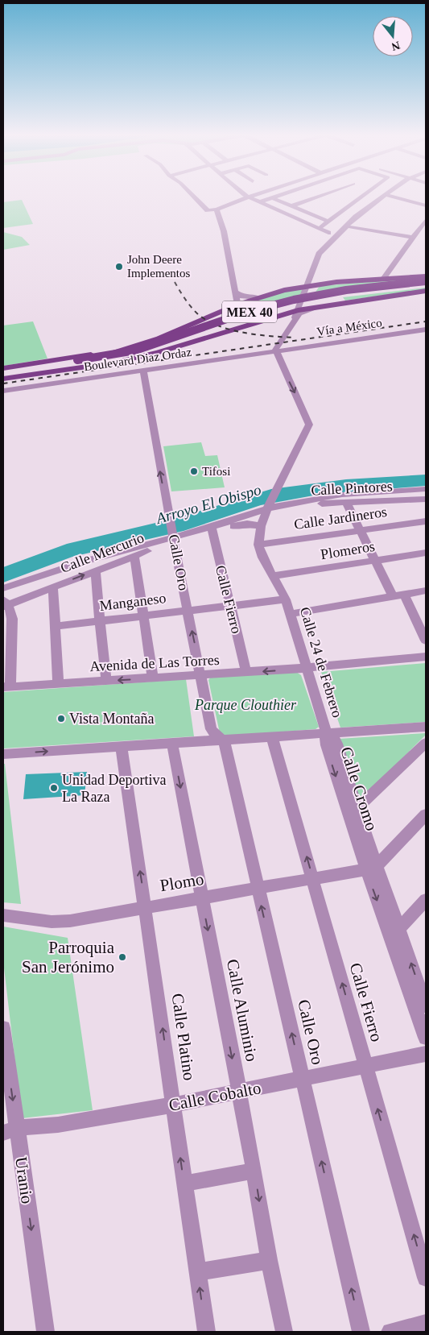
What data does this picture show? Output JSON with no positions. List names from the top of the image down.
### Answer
{
  "streets": {
    "main road": ["MEX 40"],
    "street": [
      "Boulevard Diaz Ordaz",
      "Calle Pintores",
      "Calle Jardineros",
      "Plomeros",
      "Calle Mercurio",
      "Calle Oro",
      "Calle Fierro",
      "Manganeso",
      "Calle 24 de Febrero",
      "Avenida de Las Torres",
      "Calle Cromo",
      "Plomo",
      "Calle Aluminio",
      "Calle Platino",
      "Calle Cobalto",
      "Uranio"
    ]
  },
  "crossings": [
    ["Boulevard Diaz Ordaz", "Calle Oro"],
    ["Calle Jardineros", "Calle 24 de Febrero"],
    ["Plomeros", "Calle 24 de Febrero"],
    ["Calle Mercurio", "Calle Oro"],
    ["Calle Mercurio", "Calle Fierro"],
    ["Calle Oro", "Manganeso"],
    ["Calle Oro", "Avenida de Las Torres"],
    ["Calle Oro", "Plomo"],
    ["Calle Oro", "Calle Cobalto"],
    ["Calle Fierro", "Manganeso"],
    ["Calle Fierro", "Avenida de Las Torres"],
    ["Calle Fierro", "Plomo"],
    ["Calle Fierro", "Calle Cobalto"],
    ["Manganeso", "Calle 24 de Febrero"],
    ["Calle 24 de Febrero", "Avenida de Las Torres"],
    ["Calle 24 de Febrero", "Calle Cromo"],
    ["Calle Cromo", "Plomo"],
    ["Plomo", "Calle Aluminio"],
    ["Plomo", "Calle Platino"],
    ["Calle Aluminio", "Calle Cobalto"],
    ["Calle Platino", "Calle Cobalto"],
    ["Calle Cobalto", "Uranio"]
  ],
  "one_way": [
    "Calle Oro",
    "Calle Fierro",
    "Calle Aluminio",
    "Calle Platino",
    "Uranio"
  ],
  "water": ["Arroyo El Obispo"],
  "parks": ["Parque Clouthier"],
  "places": [
    "John Deere Implementos",
    "Tifosi",
    "Vista Montaña",
    "Unidad Deportiva La Raza",
    "Parroquia San Jerónimo"
  ],
  "north": "bottom"
}
